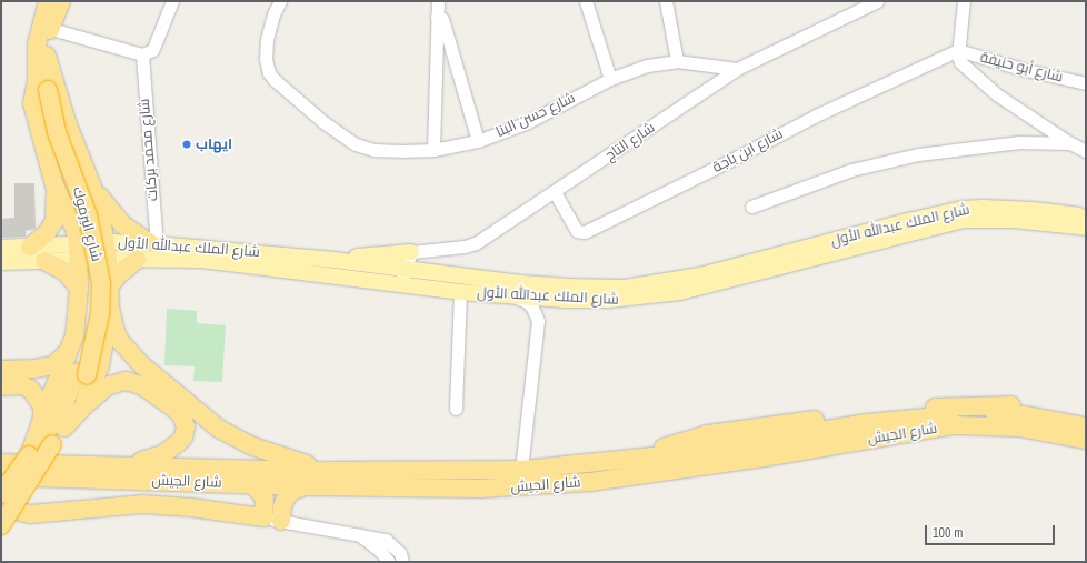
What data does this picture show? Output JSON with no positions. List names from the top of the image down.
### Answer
{
  "streets": {
    "highway": ["شارع اليرموك", "شارع الجيش"],
    "main road": ["شارع الملك عبدالله الأول"],
    "street": [
      "شارع أبو حنيفة",
      "شارع حسن البنا",
      "شارع التاج",
      "شارع محمد بركات",
      "شارع ابن باجة"
    ]
  },
  "crossings": [
    ["شارع أبو حنيفة", "شارع ابن باجة"],
    ["شارع حسن البنا", "شارع التاج"],
    ["شارع التاج", "شارع ابن باجة"],
    ["شارع محمد بركات", "شارع الملك عبدالله الأول"]
  ],
  "places": ["ايهاب"],
  "scale_bar": "100 m"
}
